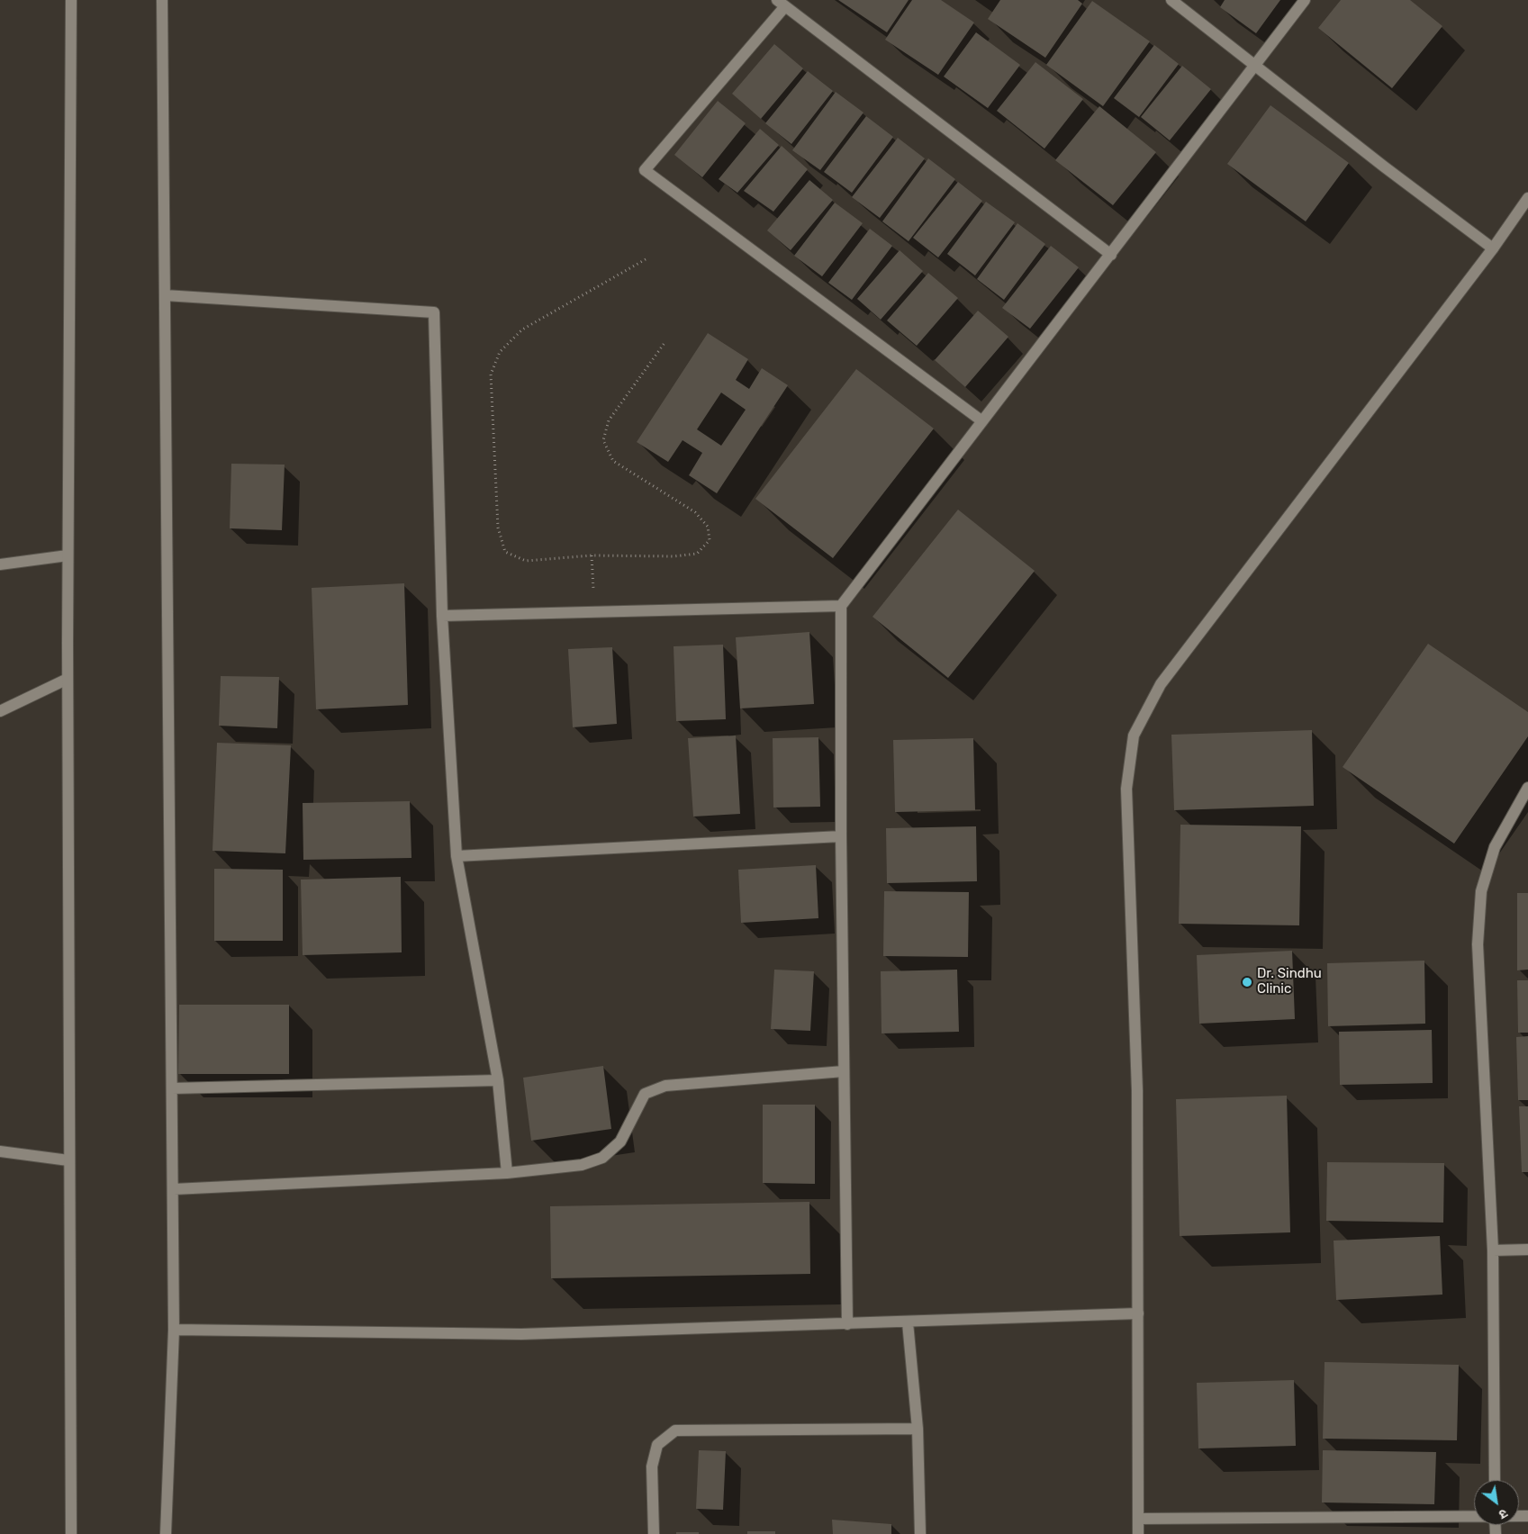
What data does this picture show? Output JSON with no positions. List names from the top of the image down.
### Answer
{
  "places": ["Dr. Sindhu Clinic"],
  "north": "bottom right"
}
